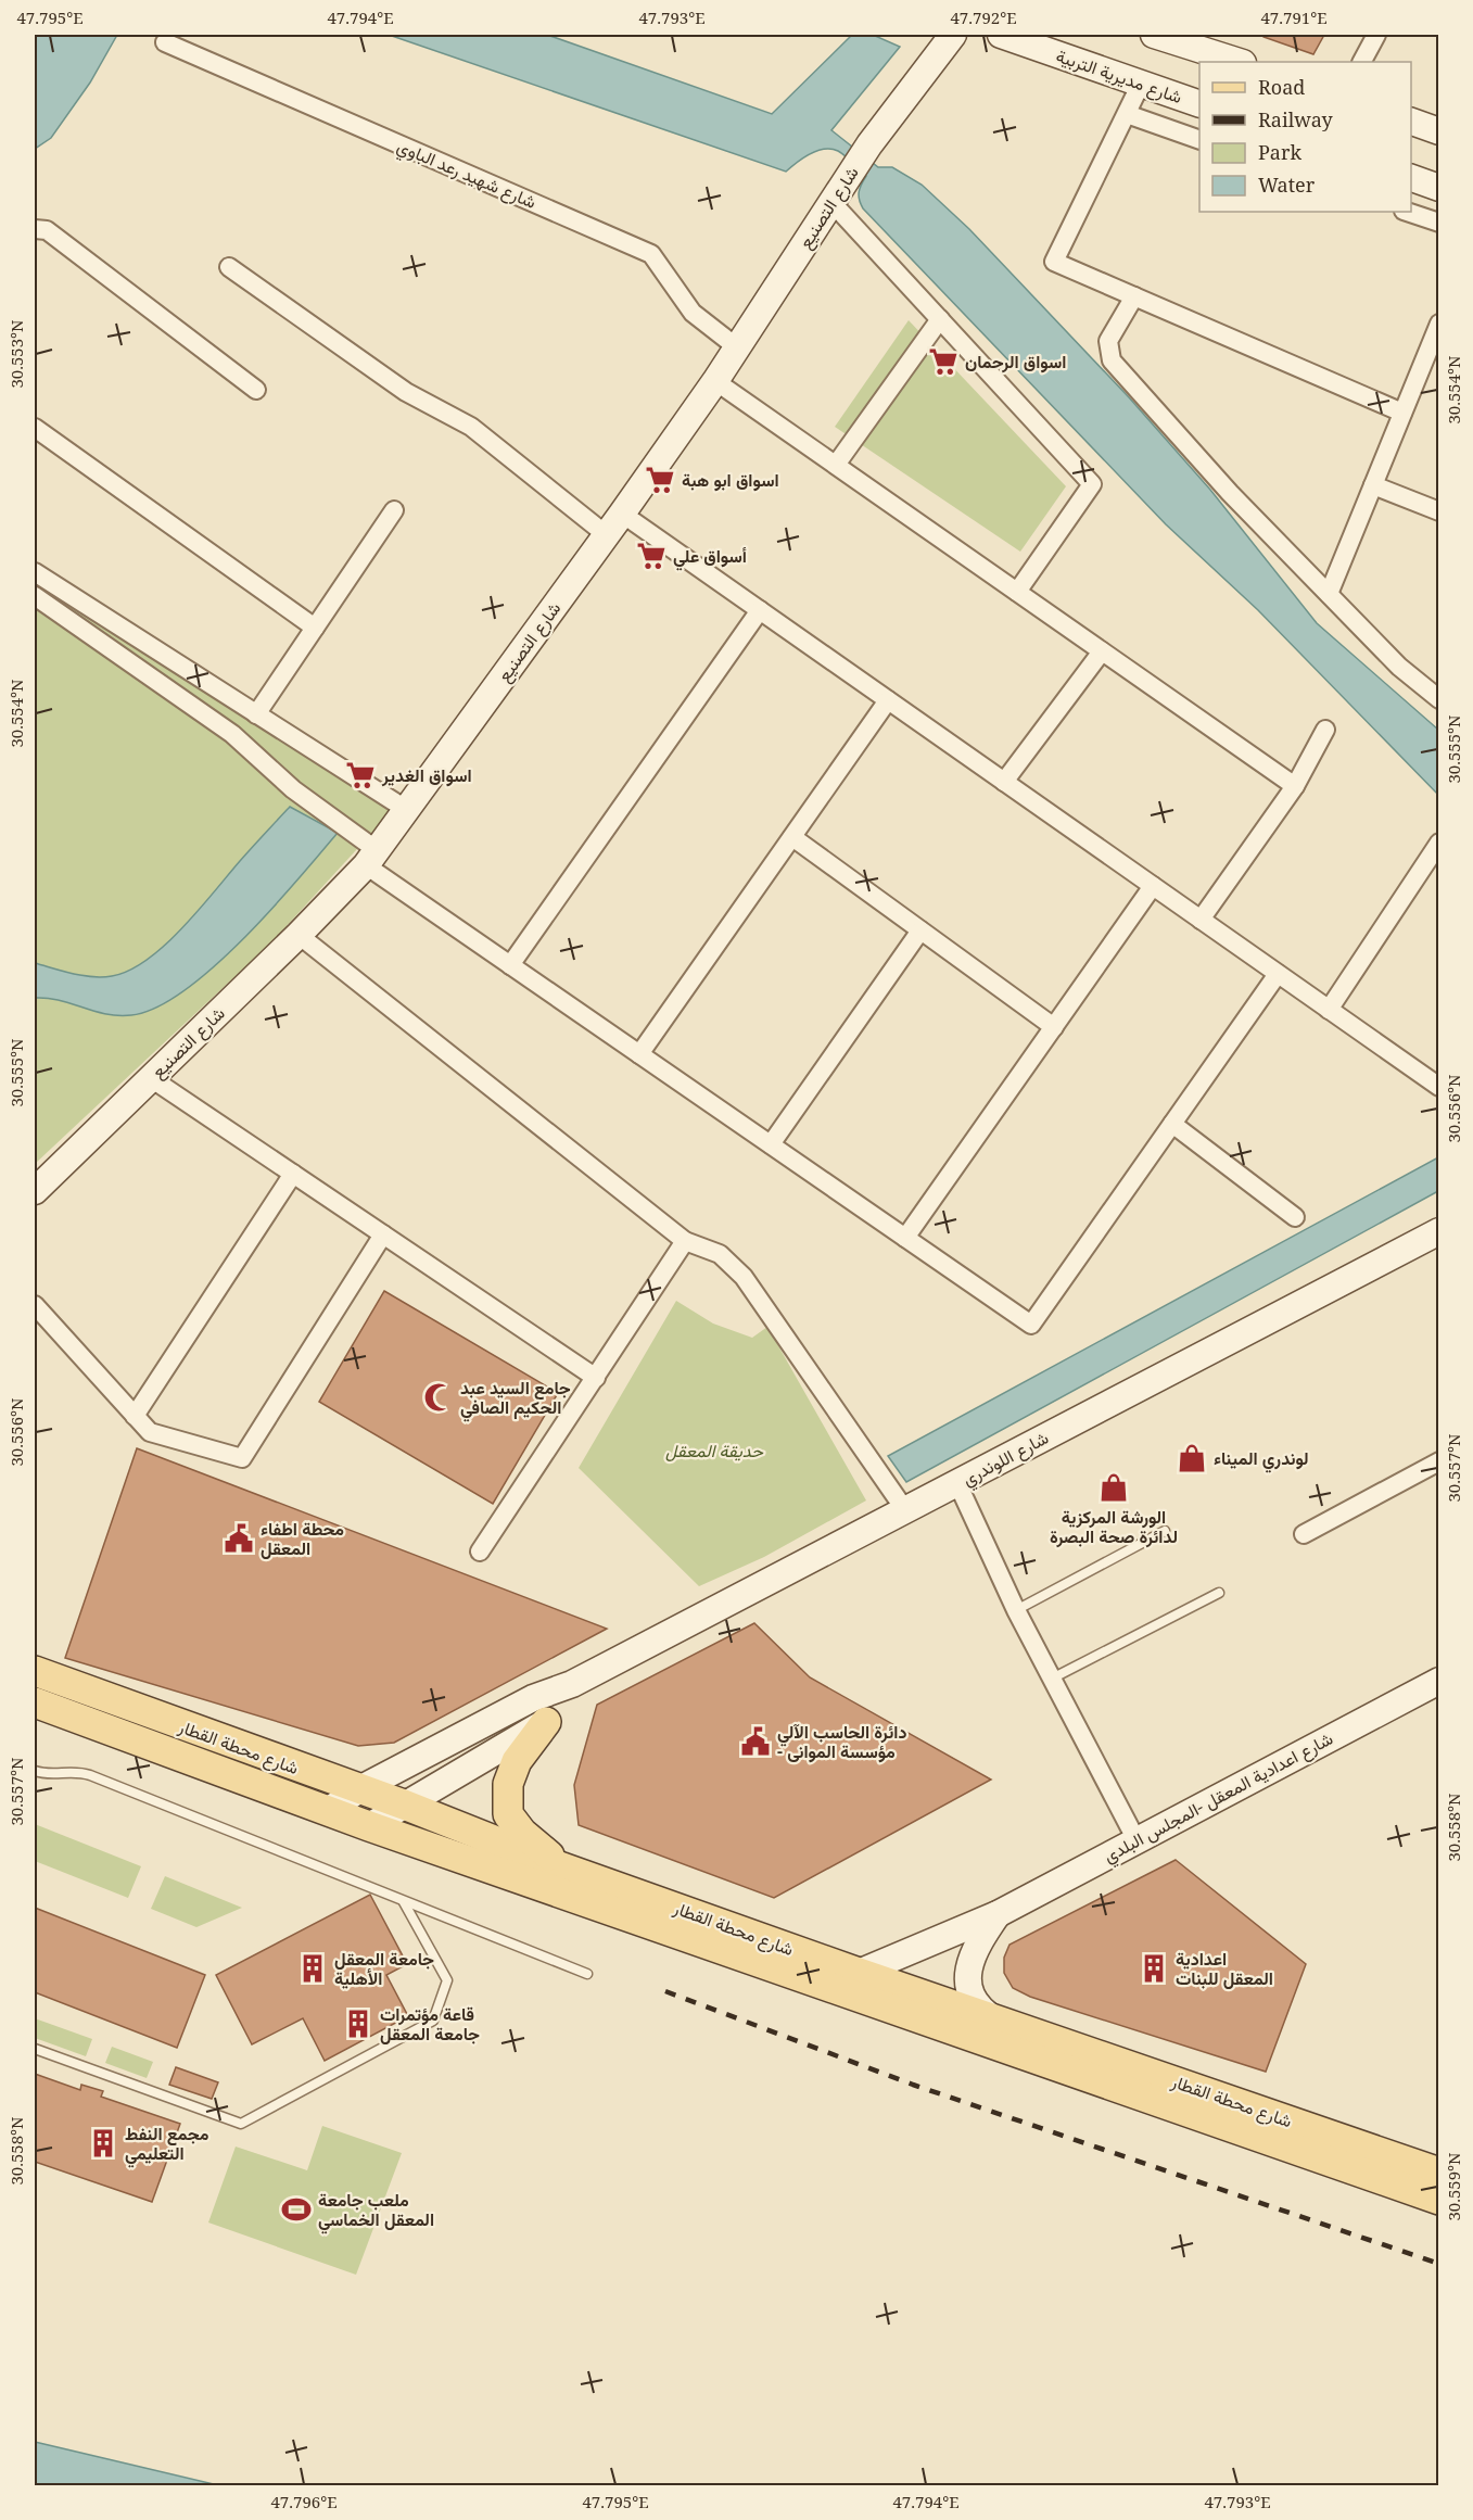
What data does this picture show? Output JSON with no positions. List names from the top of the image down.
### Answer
{
  "streets": {
    "main road": ["شارع محطة القطار"],
    "street": [
      "شارع مديرية التربية",
      "شارع شهيد رعد الباوي",
      "شارع التصنيع",
      "شارع اللوندري",
      "شارع اعدادية المعقل -المجلس البلدي"
    ]
  },
  "crossings": [
    ["شارع شهيد رعد الباوي", "شارع التصنيع"],
    ["شارع اللوندري", "شارع محطة القطار"],
    ["شارع محطة القطار", "شارع اعدادية المعقل -المجلس البلدي"]
  ],
  "parks": ["حديقة المعقل"],
  "places": {
    "supermarket": [
      "اسواق الرحمان",
      "اسواق ابو هبة",
      "أسواق علي",
      "اسواق الغدير"
    ],
    "mosque": ["جامع السيد عبد الحكيم الصافي"],
    "shop": ["لوندري الميناء", "الورشة المركزية لدائرة صحة البصرة"],
    "public building": ["محطة اطفاء المعقل", "دائرة الحاسب الآلي - مؤسسة الموانى"],
    "building": [
      "جامعة المعقل الأهلية",
      "اعدادية المعقل للبنات",
      "قاعة مؤتمرات جامعة المعقل",
      "مجمع النفط التعليمي"
    ],
    "sports": ["ملعب جامعة المعقل الخماسي"]
  },
  "legend": [
    "Road",
    "Railway",
    "Park",
    "Water"
  ],
  "coordinates": [
    "47.795°E",
    "47.794°E",
    "47.793°E",
    "47.792°E",
    "47.791°E",
    "30.553°N",
    "30.554°N",
    "30.555°N",
    "30.556°N",
    "30.557°N",
    "30.558°N",
    "30.559°N",
    "47.796°E"
  ]
}
